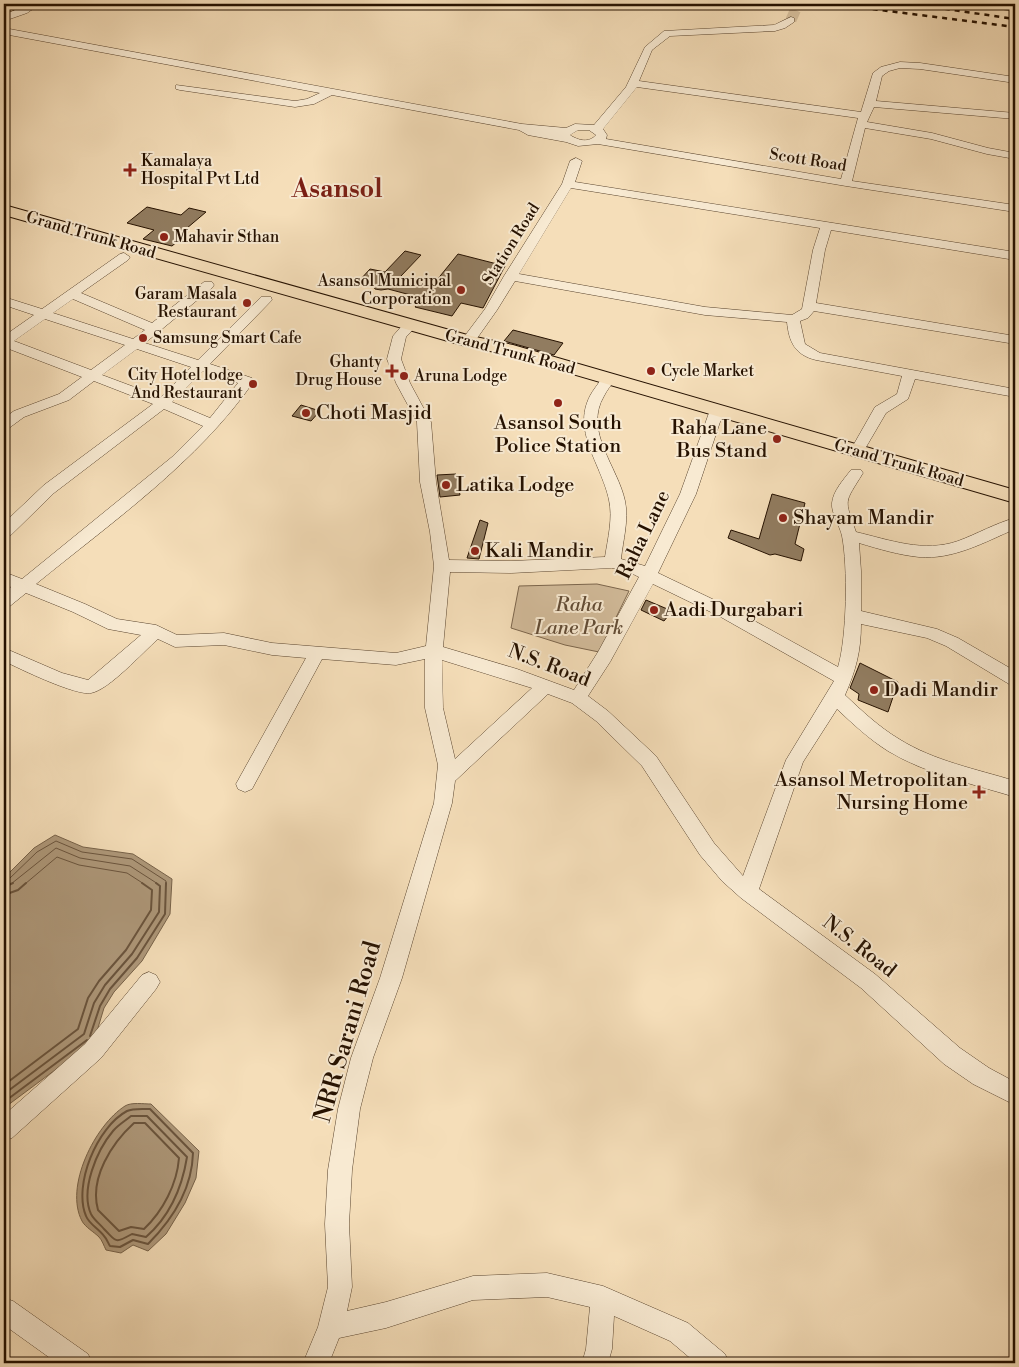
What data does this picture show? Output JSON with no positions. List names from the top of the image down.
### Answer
{
  "streets": {
    "main road": ["Grand Trunk Road"],
    "street": [
      "Scott Road",
      "Station Road",
      "Raha Lane",
      "N.S. Road",
      "NRR Sarani Road"
    ]
  },
  "crossings": [
    ["Scott Road", "Station Road"],
    ["Grand Trunk Road", "Station Road"],
    ["Grand Trunk Road", "Raha Lane"],
    ["Grand Trunk Road", "NRR Sarani Road"],
    ["Raha Lane", "N.S. Road"],
    ["N.S. Road", "NRR Sarani Road"]
  ],
  "districts": ["Asansol"],
  "parks": ["Raha Lane Park"],
  "places": {
    "health": ["Kamalaya Hospital Pvt Ltd", "Ghanty Drug House", "Asansol Metropolitan Nursing Home"],
    "other": [
      "Mahavir Sthan",
      "Asansol Municipal Corporation",
      "Garam Masala Restaurant",
      "Samsung Smart Cafe",
      "Cycle Market",
      "Aruna Lodge",
      "City Hotel lodge And Restaurant",
      "Asansol South Police Station",
      "Choti Masjid",
      "Raha Lane Bus Stand",
      "Latika Lodge",
      "Shayam Mandir",
      "Kali Mandir",
      "Aadi Durgabari",
      "Dadi Mandir"
    ]
  }
}
